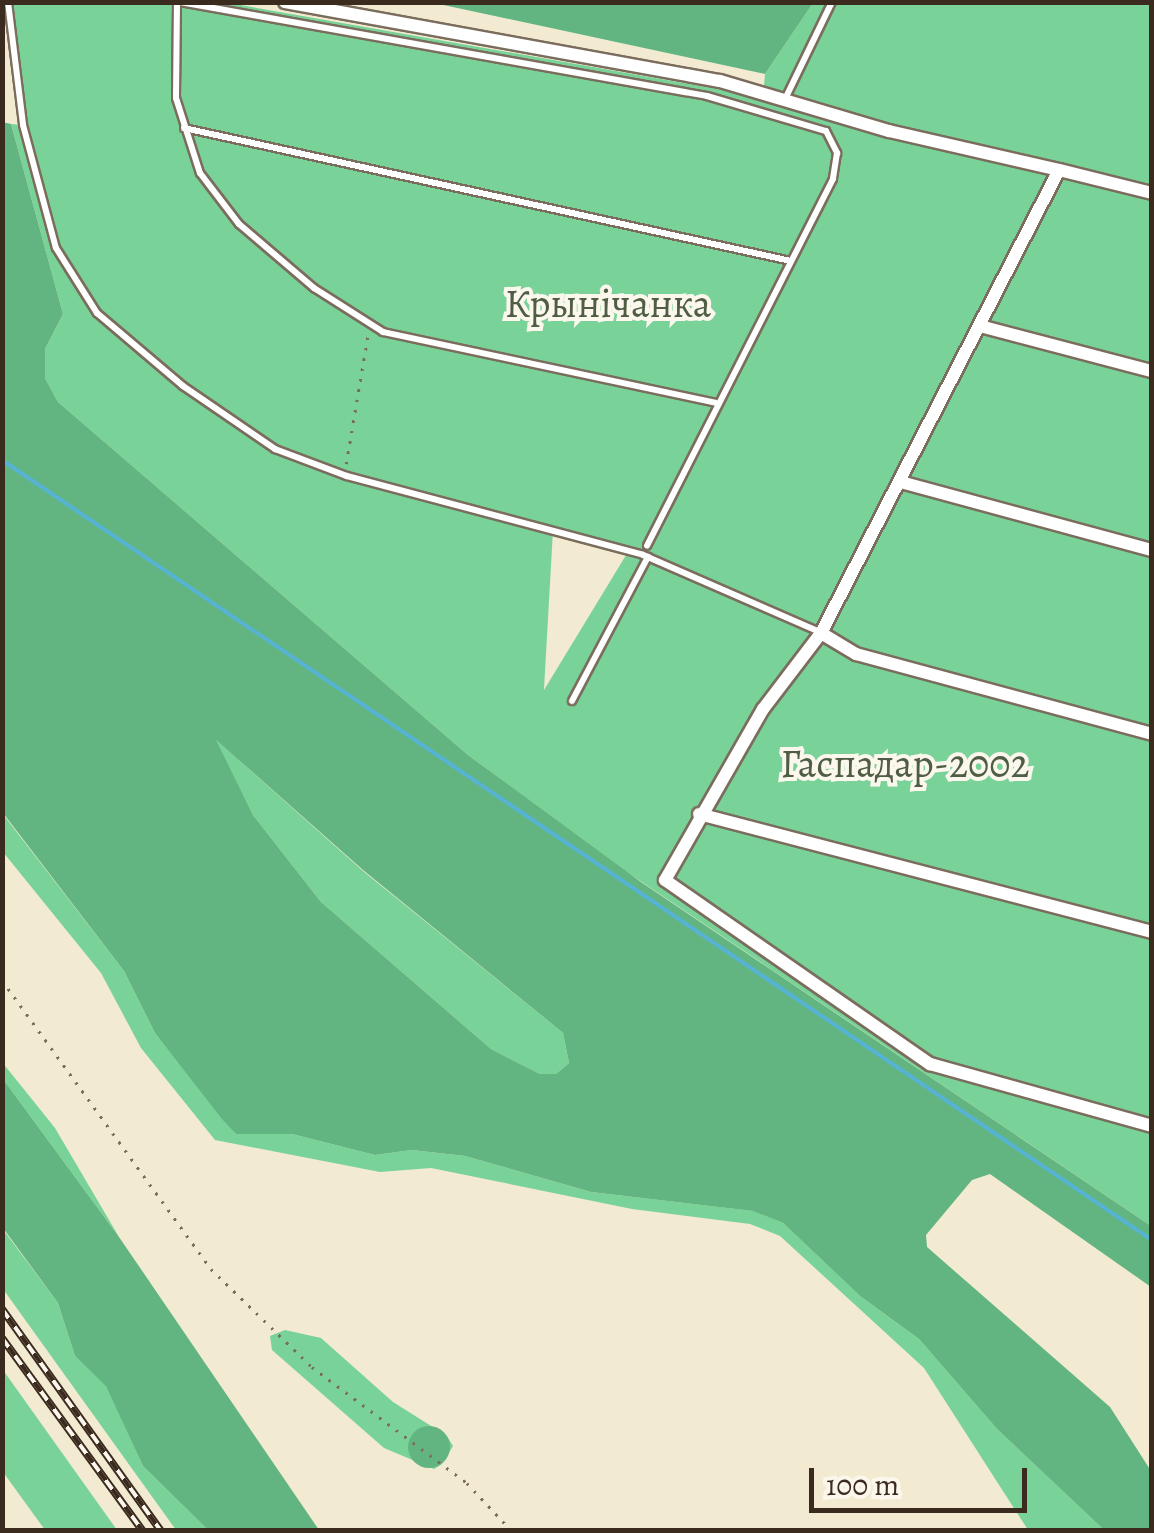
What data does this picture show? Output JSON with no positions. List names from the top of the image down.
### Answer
{
  "parks": ["Крынічанка", "Гаспадар-2002"],
  "scale_bar": "100 m"
}
